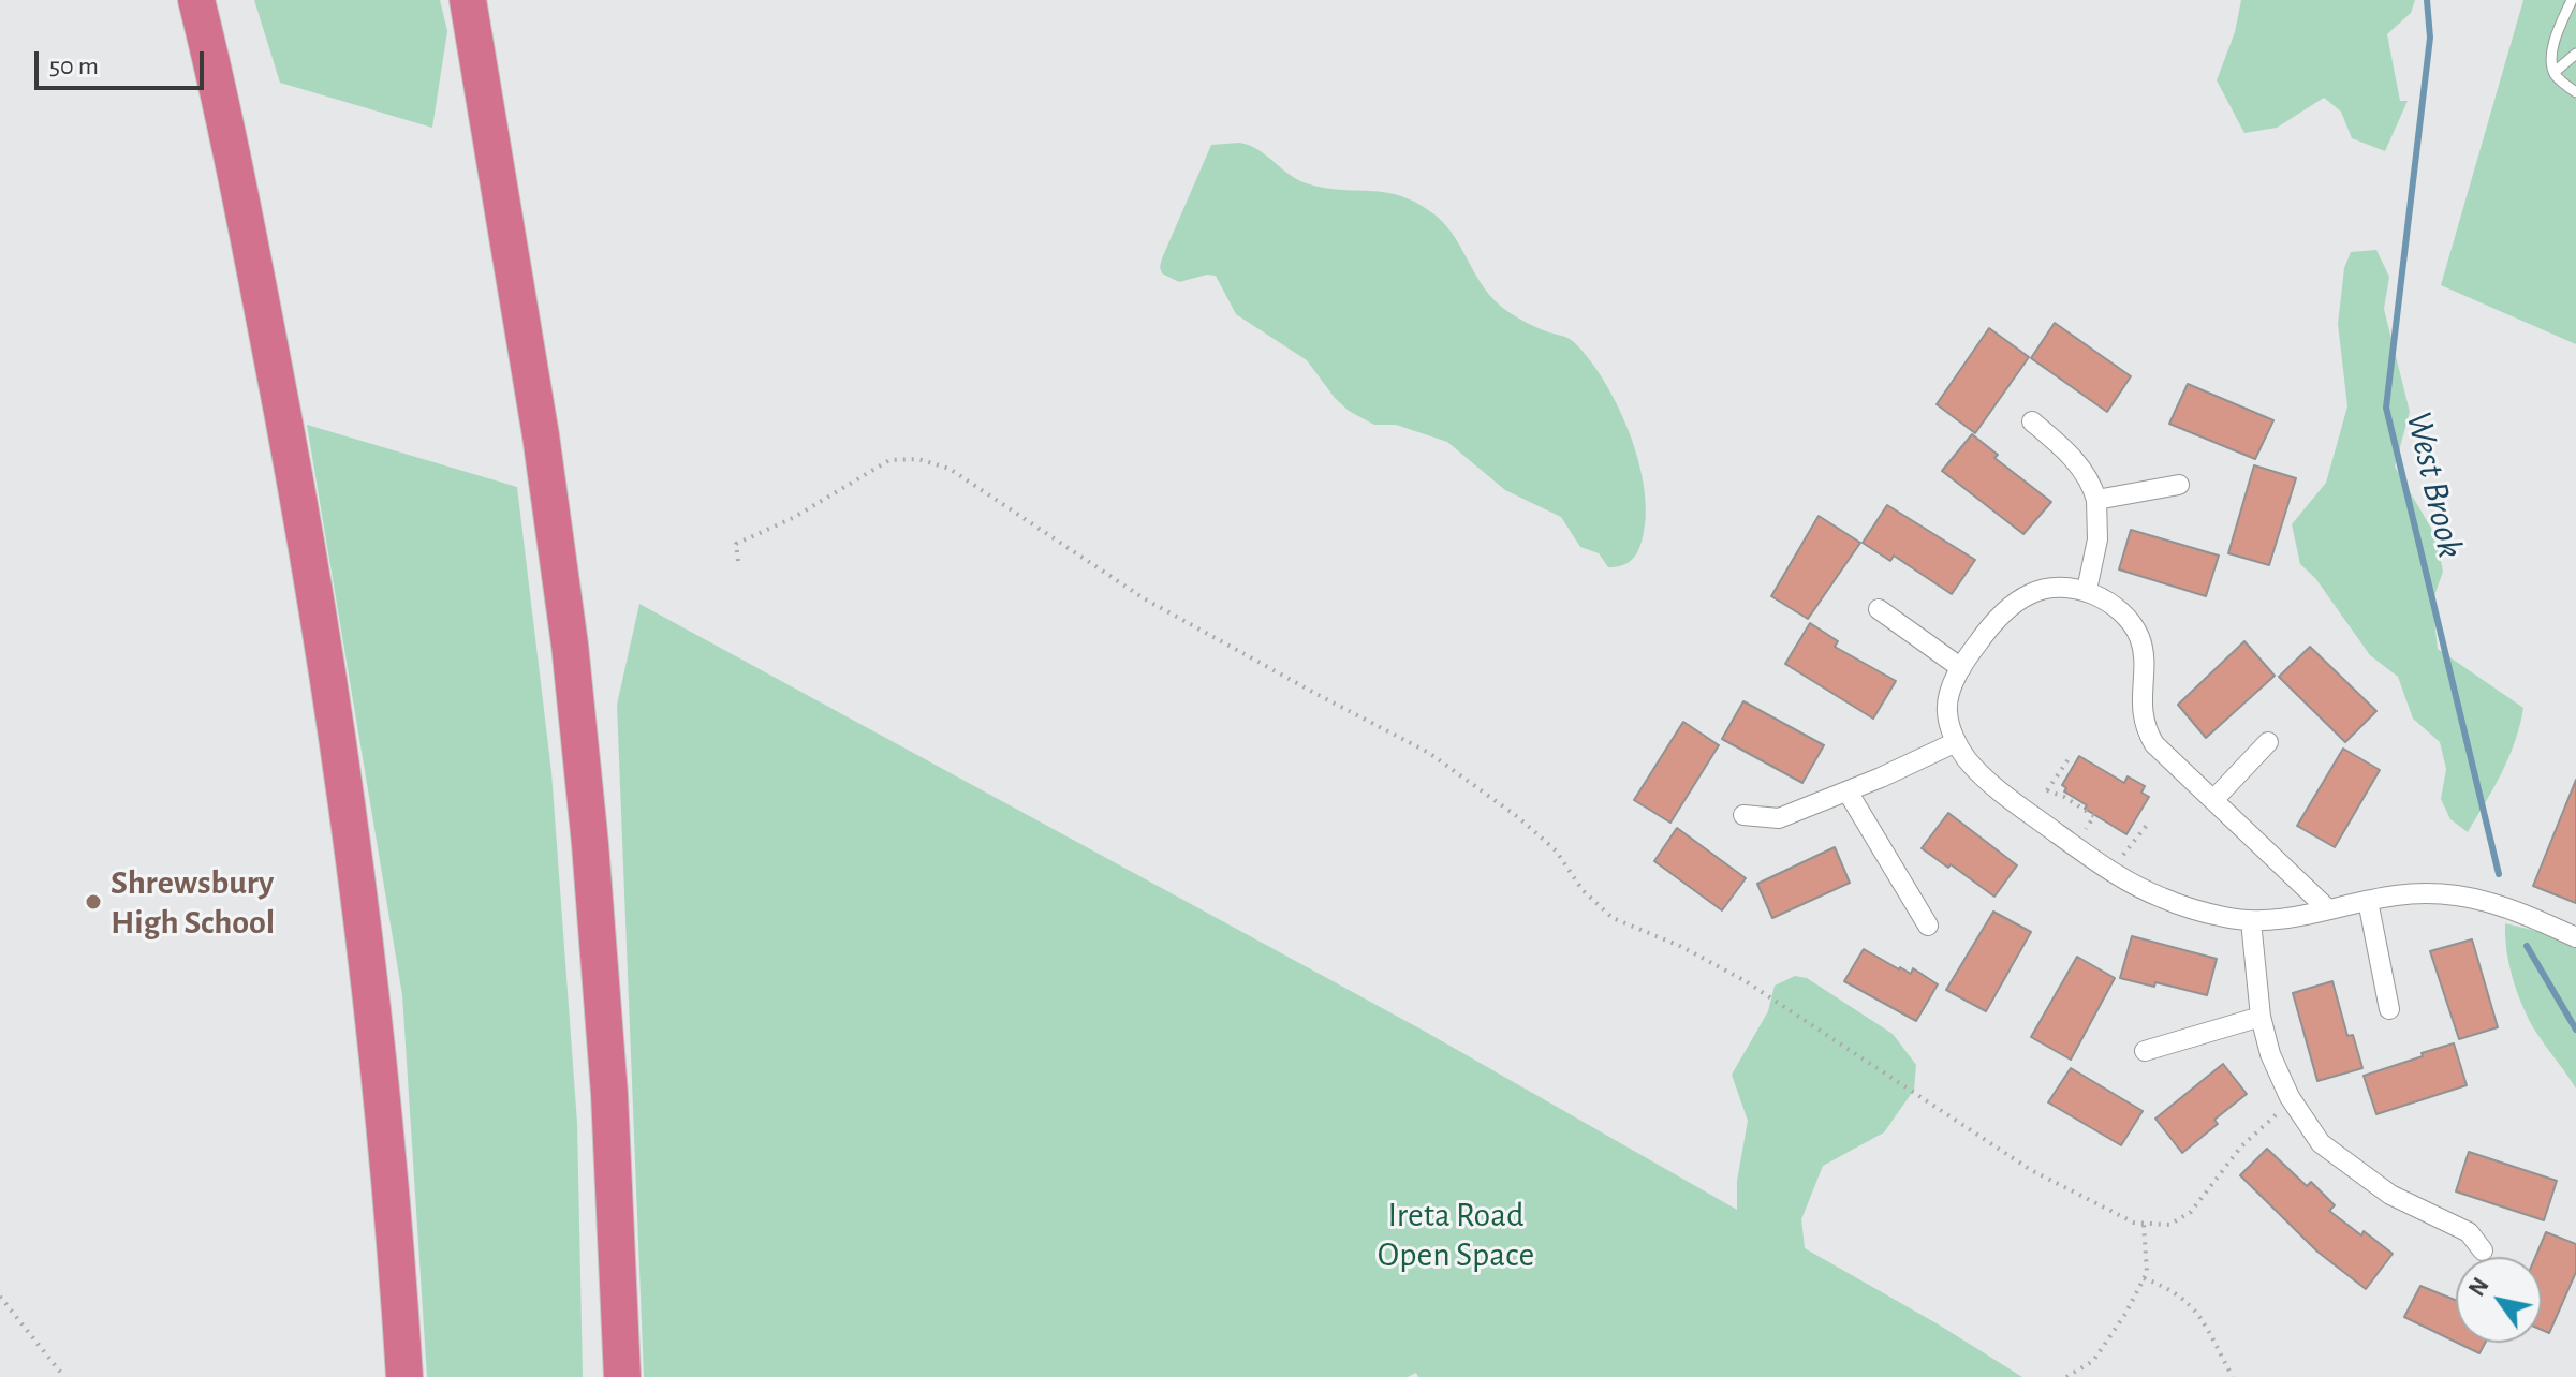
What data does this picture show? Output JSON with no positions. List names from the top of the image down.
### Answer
{
  "water": ["West Brook"],
  "parks": ["Ireta Road Open Space"],
  "places": ["Shrewsbury High School"],
  "scale_bar": "50 m",
  "north": "top left"
}
